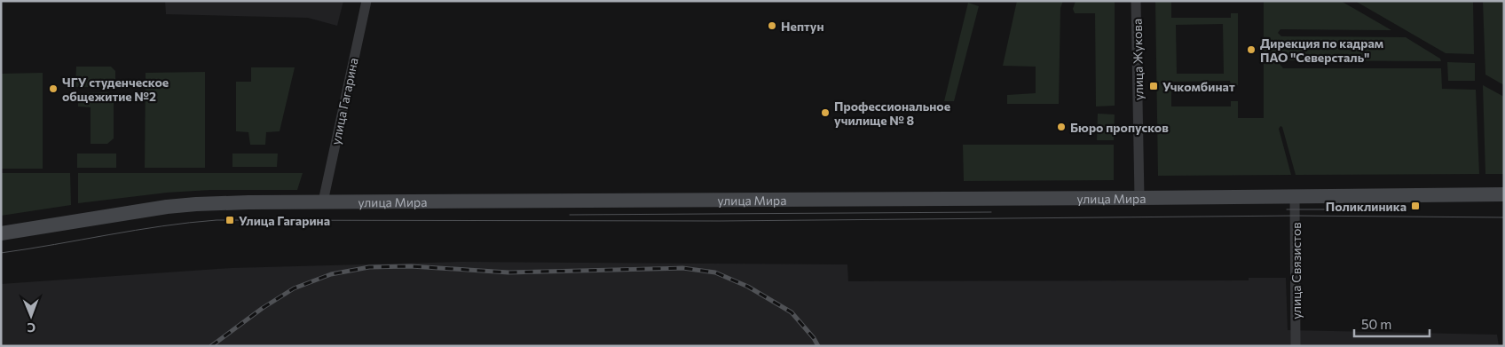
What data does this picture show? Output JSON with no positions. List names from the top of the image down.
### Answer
{
  "streets": {
    "main road": ["улица Мира"],
    "street": ["улица Жукова", "улица Гагарина", "улица Связистов"]
  },
  "crossings": [
    ["улица Жукова", "улица Мира"],
    ["улица Гагарина", "улица Мира"],
    ["улица Мира", "улица Связистов"]
  ],
  "places": {
    "other": [
      "Нептун",
      "Дирекция по кадрам ПАО \"Северсталь\"",
      "ЧГУ студенческое общежитие №2",
      "Профессиональное училище № 8",
      "Бюро пропусков"
    ],
    "transit": ["Учкомбинат", "Поликлиника", "Улица Гагарина"]
  },
  "scale_bar": "50 m",
  "north": "bottom"
}
